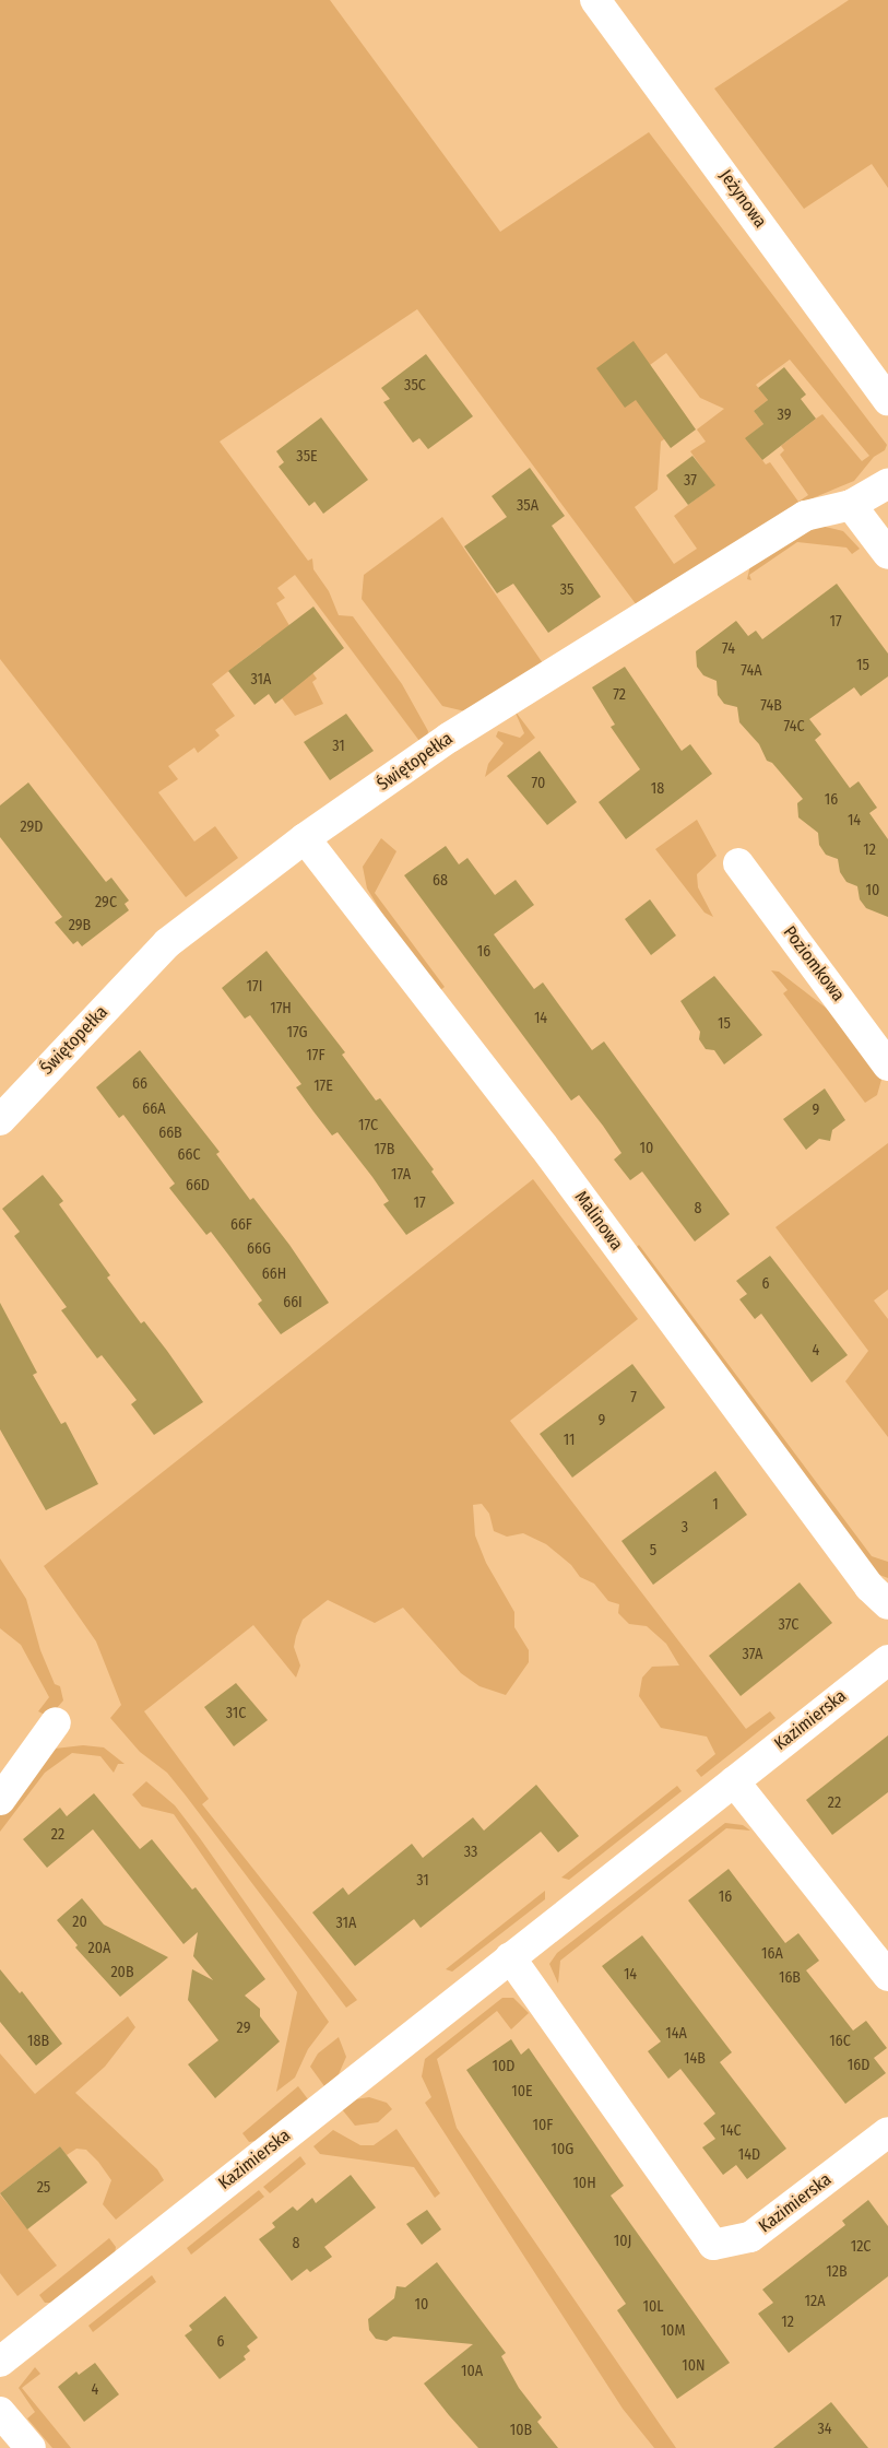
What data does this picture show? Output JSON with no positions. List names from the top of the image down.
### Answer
{
  "streets": {
    "street": [
      "Jeżynowa",
      "Świętopełka",
      "Poziomkowa",
      "Malinowa",
      "Kazimierska"
    ]
  },
  "crossings": [
    ["Świętopełka", "Malinowa"]
  ],
  "house_numbers": [
    "35C",
    "39",
    "35E",
    "37",
    "35A",
    "35",
    "17",
    "74",
    "15",
    "74A",
    "31A",
    "72",
    "74B",
    "74C",
    "31",
    "70",
    "18",
    "16",
    "14",
    "29D",
    "12",
    "68",
    "10",
    "29C",
    "29B",
    "16",
    "17I",
    "17H",
    "14",
    "15",
    "17G",
    "17F",
    "66",
    "17E",
    "66A",
    "9",
    "17C",
    "66B",
    "10",
    "17B",
    "66C",
    "17A",
    "66D",
    "17",
    "8",
    "66F",
    "66G",
    "66H",
    "6",
    "66I",
    "4",
    "7",
    "9",
    "11",
    "1",
    "3",
    "5",
    "37C",
    "37A",
    "31C",
    "22",
    "22",
    "33",
    "31",
    "16",
    "20",
    "31A",
    "20A",
    "16A",
    "20B",
    "14",
    "16B",
    "29",
    "14A",
    "18B",
    "16C",
    "14B",
    "16D",
    "10D",
    "10E",
    "10F",
    "14C",
    "10G",
    "14D",
    "10H",
    "25",
    "10J",
    "8",
    "12C",
    "12B",
    "12A",
    "10",
    "10L",
    "12",
    "10M",
    "6",
    "10N",
    "10A",
    "4",
    "34",
    "10B"
  ]
}
